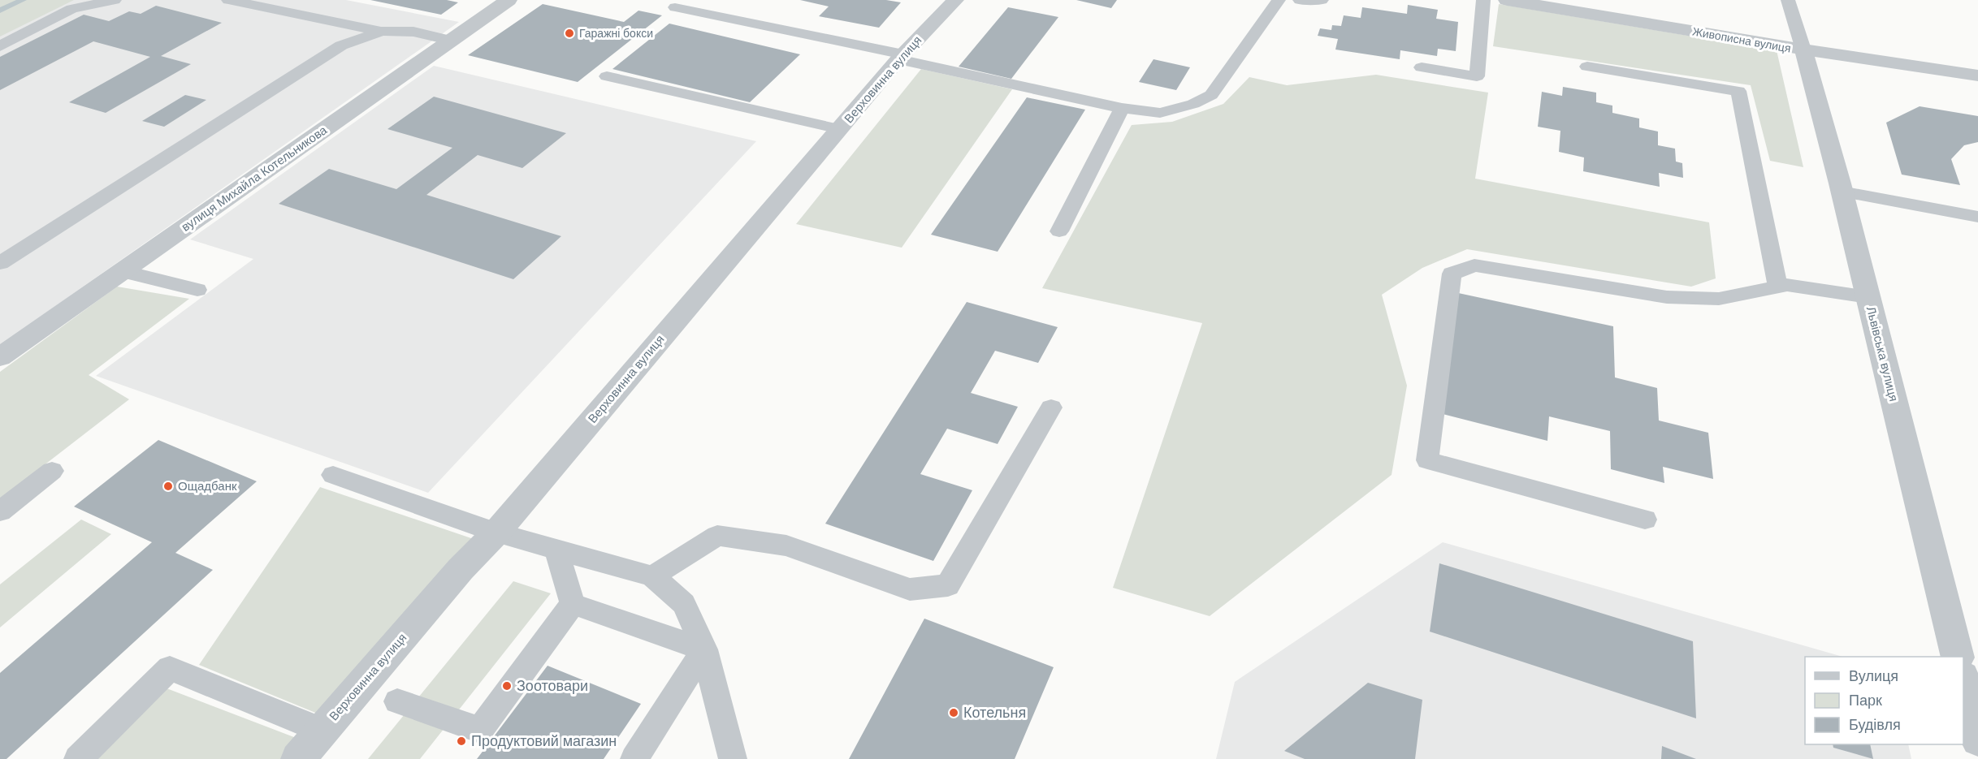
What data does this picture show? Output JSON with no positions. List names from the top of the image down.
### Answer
{
  "streets": {
    "street": [
      "Живописна вулиця",
      "Верховинна вулиця",
      "вулиця Михайла Котельникова",
      "Львівська вулиця"
    ]
  },
  "crossings": [
    ["Живописна вулиця", "Львівська вулиця"]
  ],
  "places": [
    "Гаражні бокси",
    "Ощадбанк",
    "Зоотовари",
    "Котельня",
    "Продуктовий магазин"
  ],
  "legend": ["Вулиця", "Парк", "Будівля"]
}
